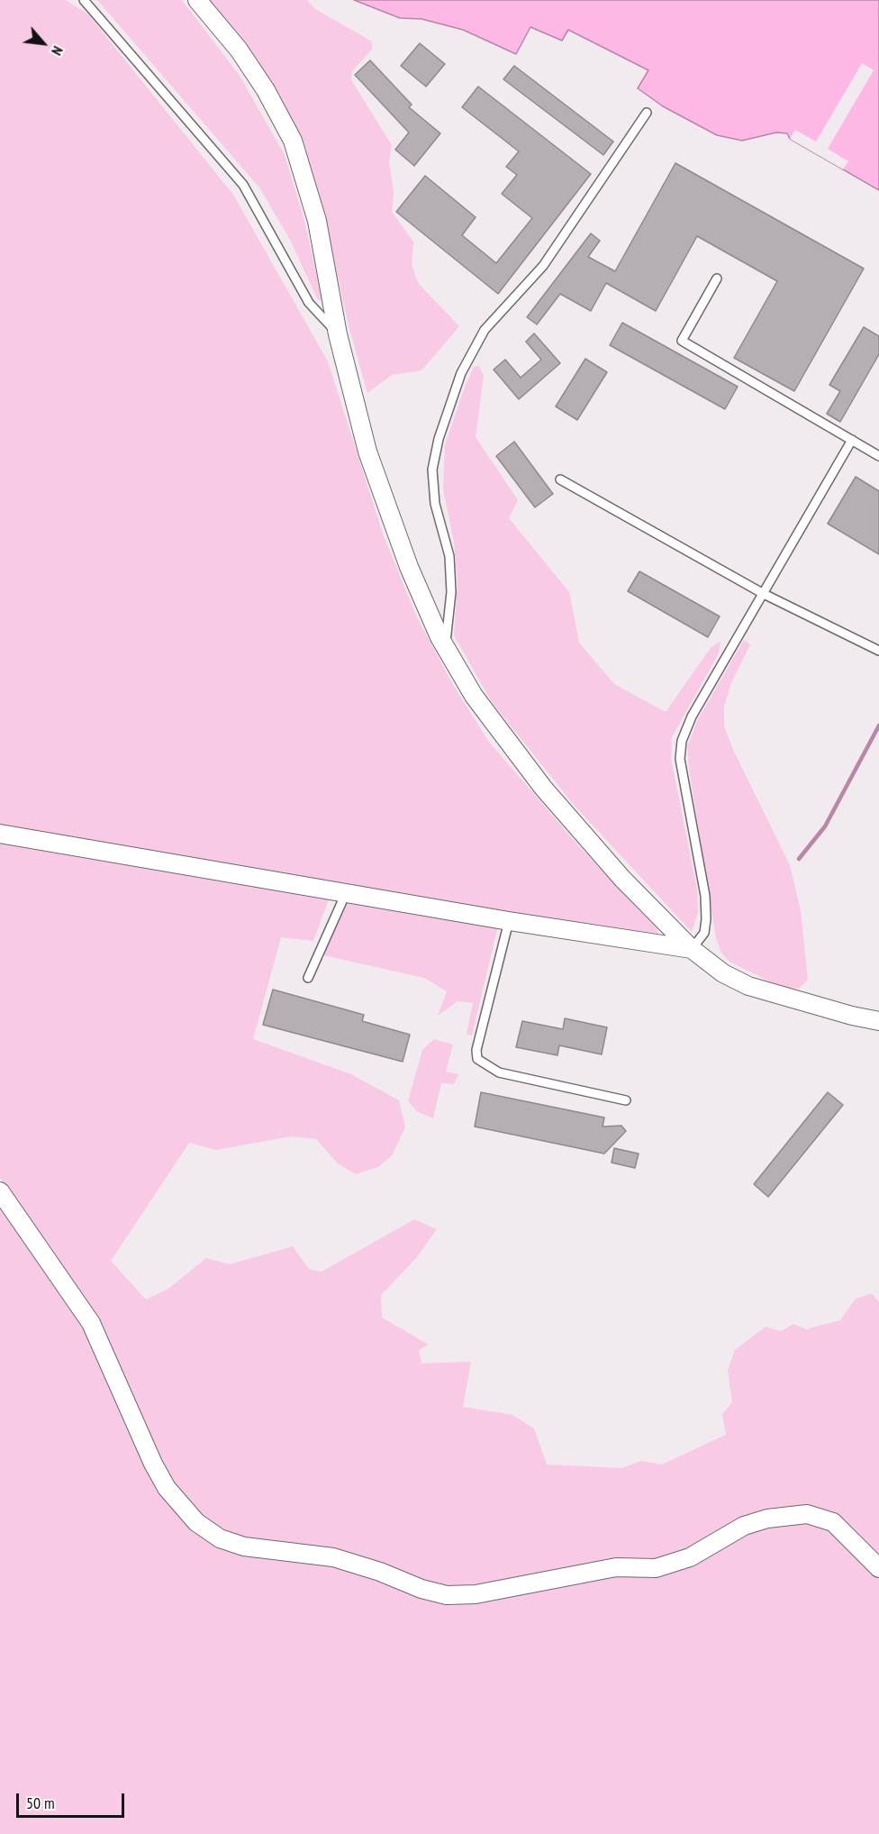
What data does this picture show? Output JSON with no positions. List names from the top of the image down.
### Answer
{
  "scale_bar": "50 m",
  "north": "bottom right"
}
